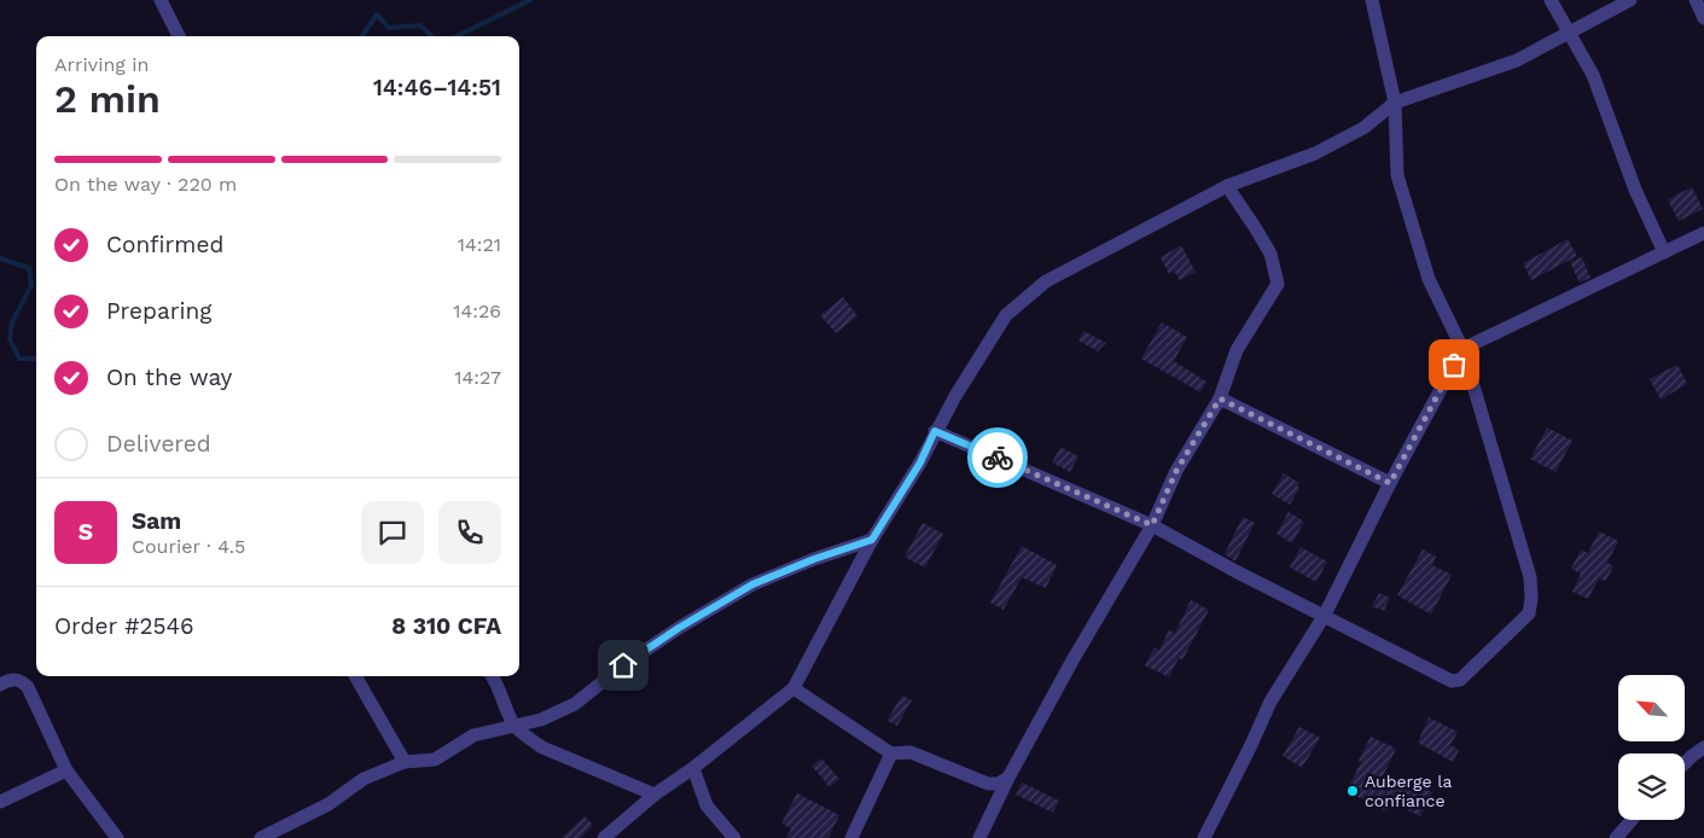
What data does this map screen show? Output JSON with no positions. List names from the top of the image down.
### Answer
{
  "places": ["Auberge la confiance"],
  "north": "top left",
  "page": {
    "heading": ["2 min", "Arriving in", "14:46–14:51"],
    "panel": [
      "Sam",
      "Courier · 4.5",
      "Order #2546",
      "8 310 CFA"
    ],
    "bar": "On the way · 220 m",
    "list": [
      ["Confirmed", "14:21"],
      ["Preparing", "14:26"],
      ["On the way", "14:27"],
      "Delivered"
    ],
    "round": "S"
  }
}
